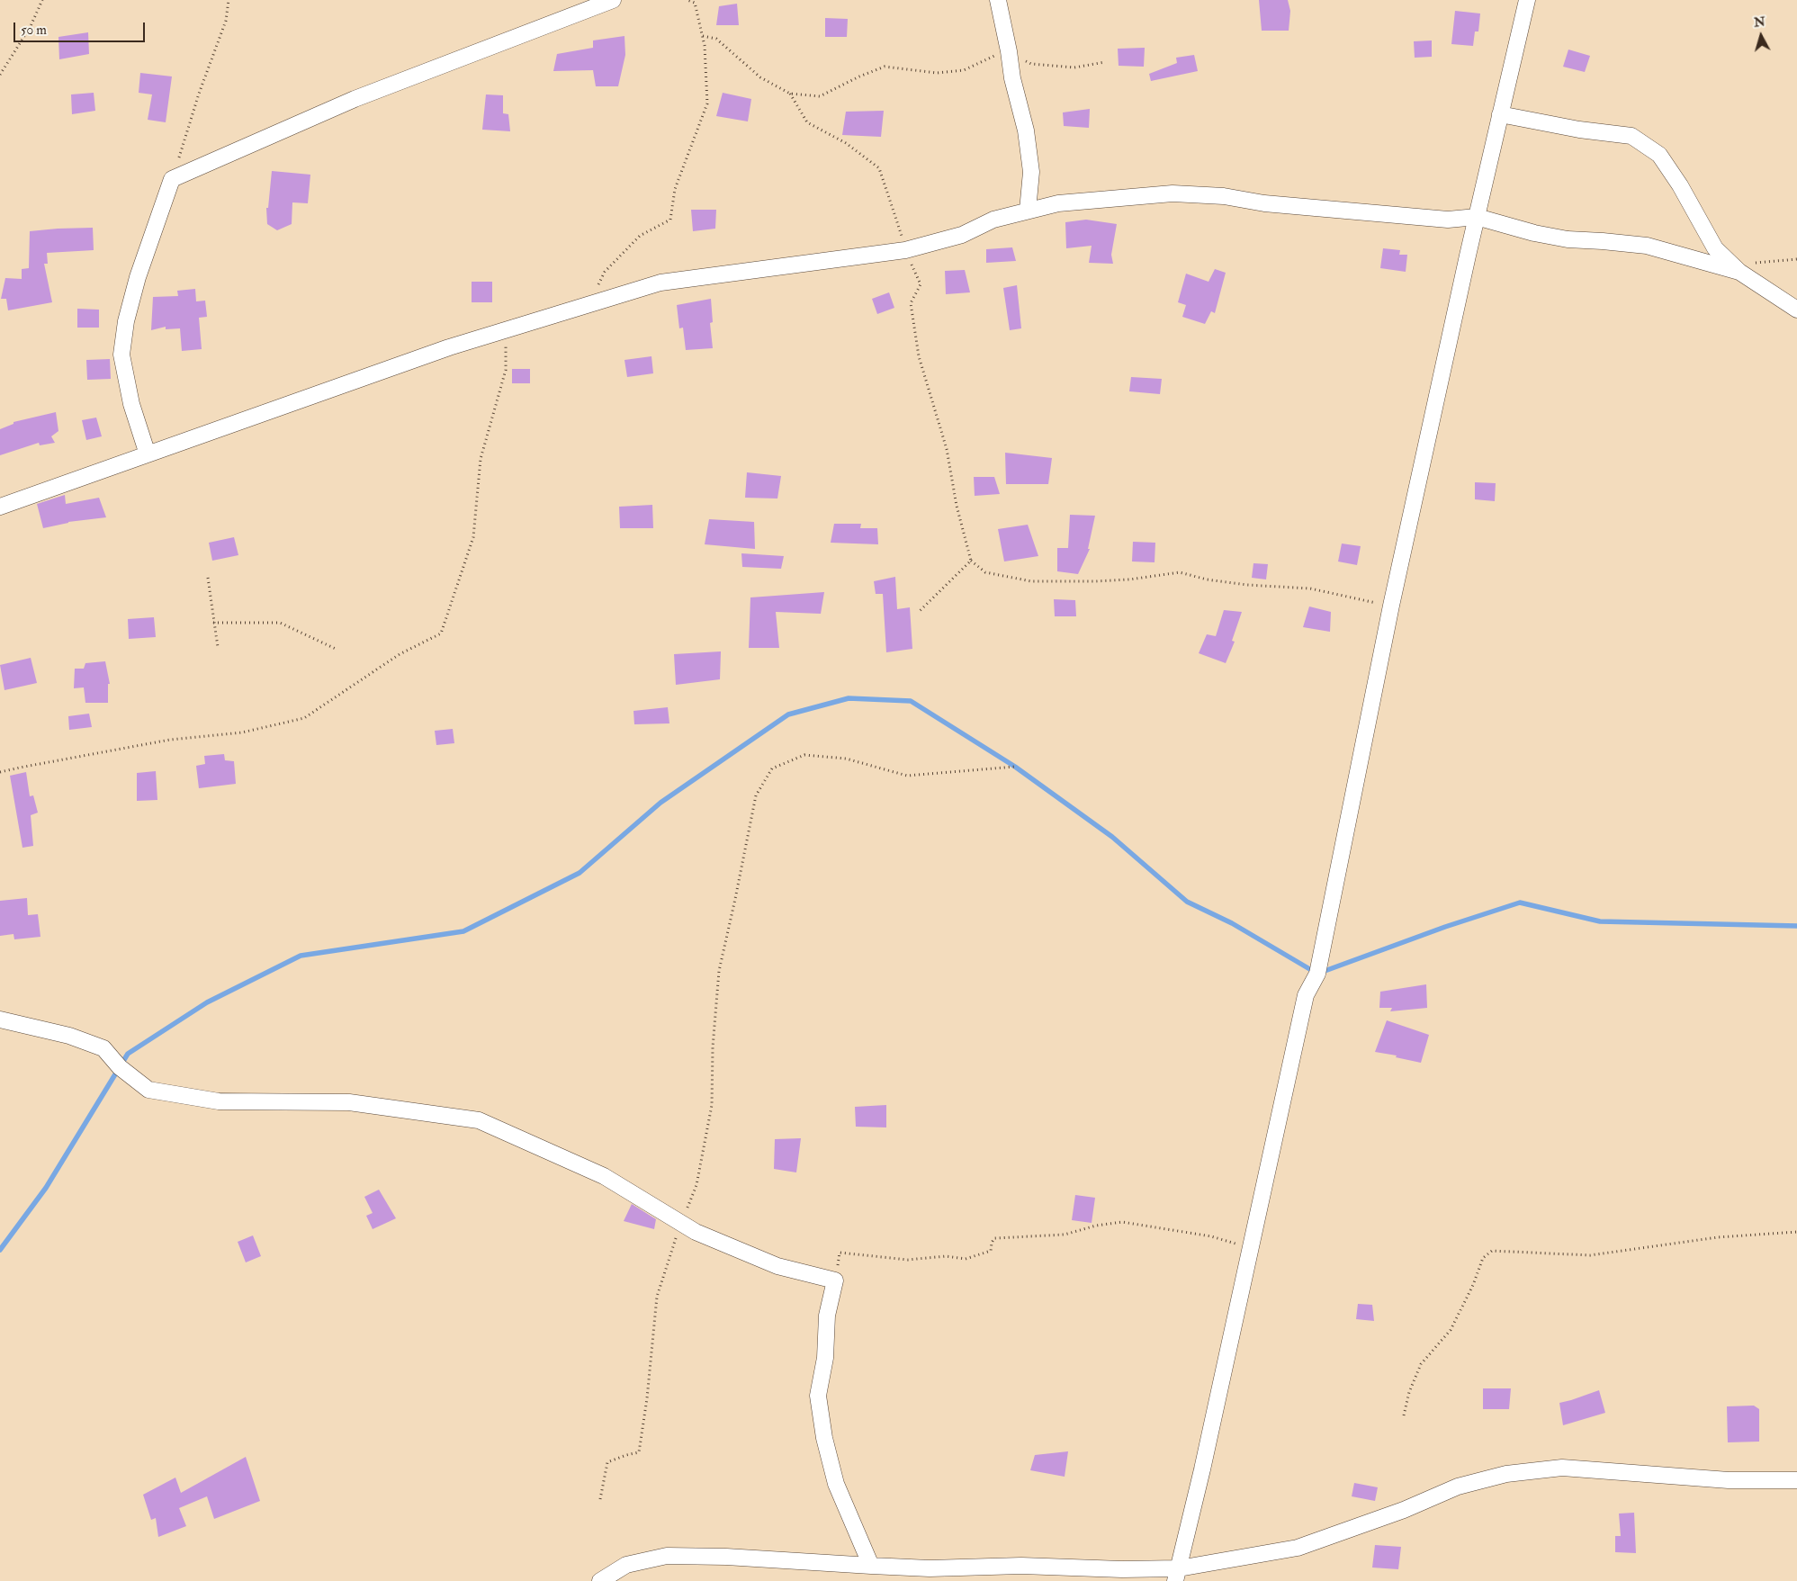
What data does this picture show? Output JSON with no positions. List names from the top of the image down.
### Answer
{
  "scale_bar": "50 m",
  "north": "top"
}
